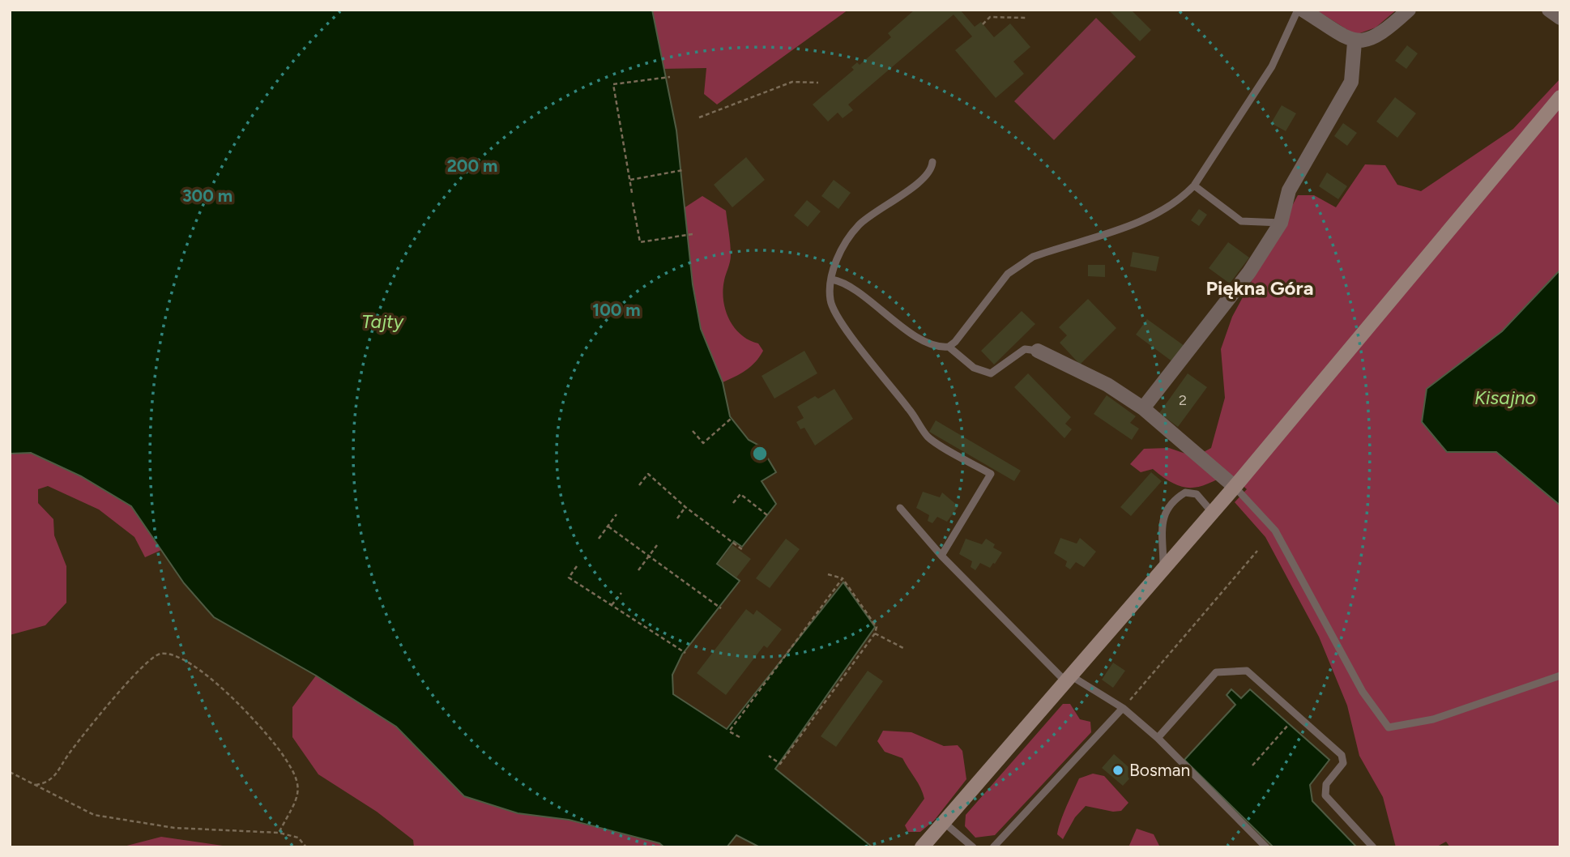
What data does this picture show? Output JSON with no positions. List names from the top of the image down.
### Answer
{
  "districts": ["Piękna Góra"],
  "water": ["Tajty", "Kisajno"],
  "places": ["Bosman"],
  "house_numbers": ["2"],
  "rings": ["200 m", "300 m", "100 m"]
}
